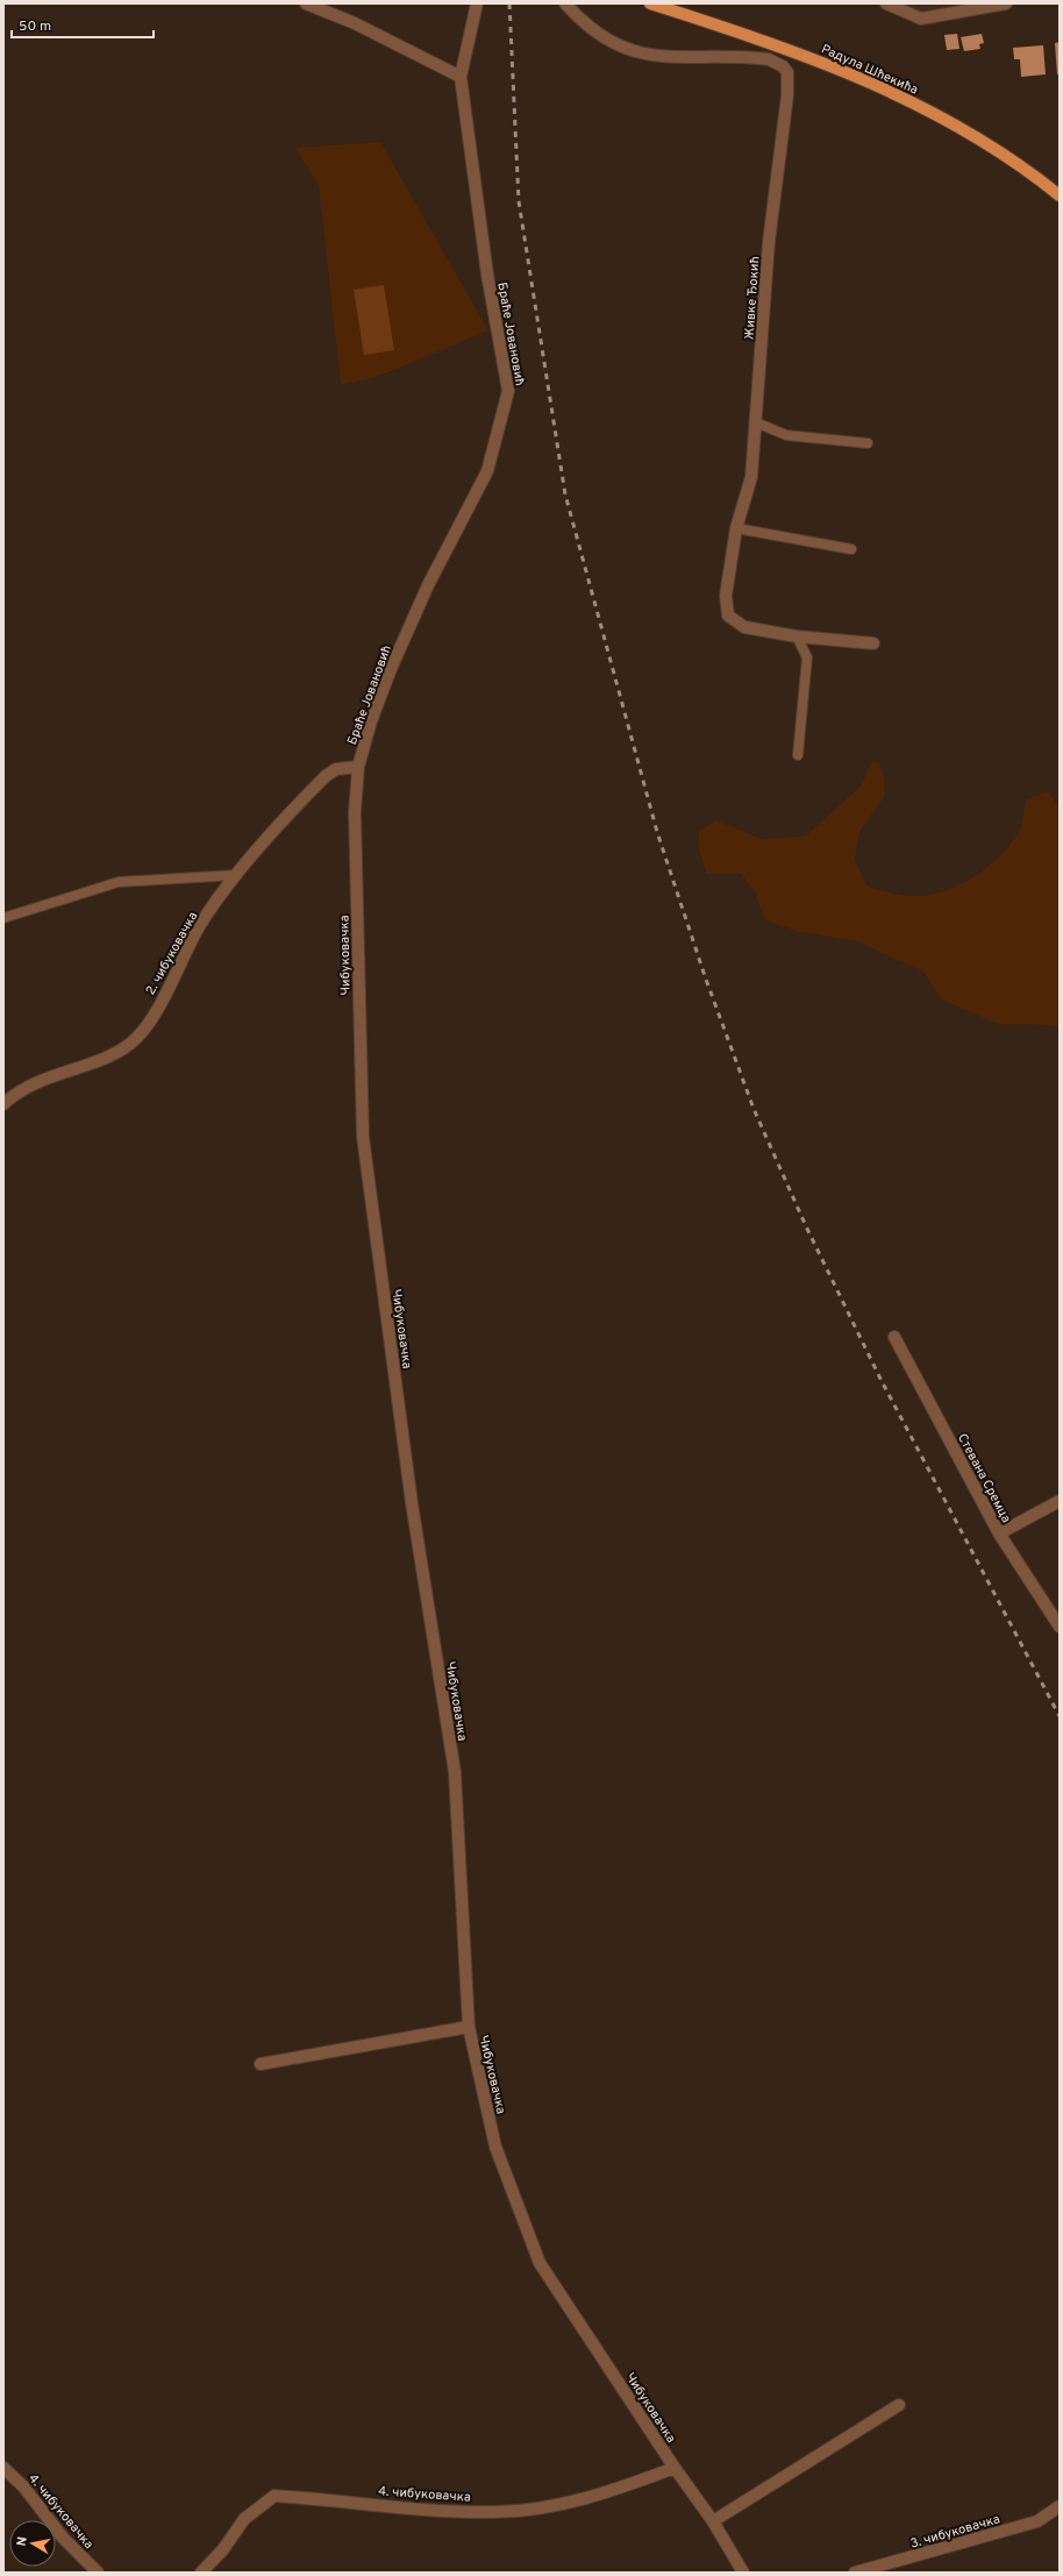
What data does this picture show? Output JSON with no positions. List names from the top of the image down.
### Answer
{
  "streets": {
    "main road": ["Радула Шћекића"],
    "street": [
      "Живке Ђокић",
      "Браће Јовановић",
      "2. чибуковачка",
      "Чибуковачка",
      "Стевана Сремца",
      "4. чибуковачка",
      "3. чибуковачка"
    ]
  },
  "crossings": [
    ["Браће Јовановић", "2. чибуковачка"],
    ["Браће Јовановић", "Чибуковачка"],
    ["2. чибуковачка", "Чибуковачка"],
    ["Чибуковачка", "4. чибуковачка"]
  ],
  "scale_bar": "50 m",
  "north": "left"
}
